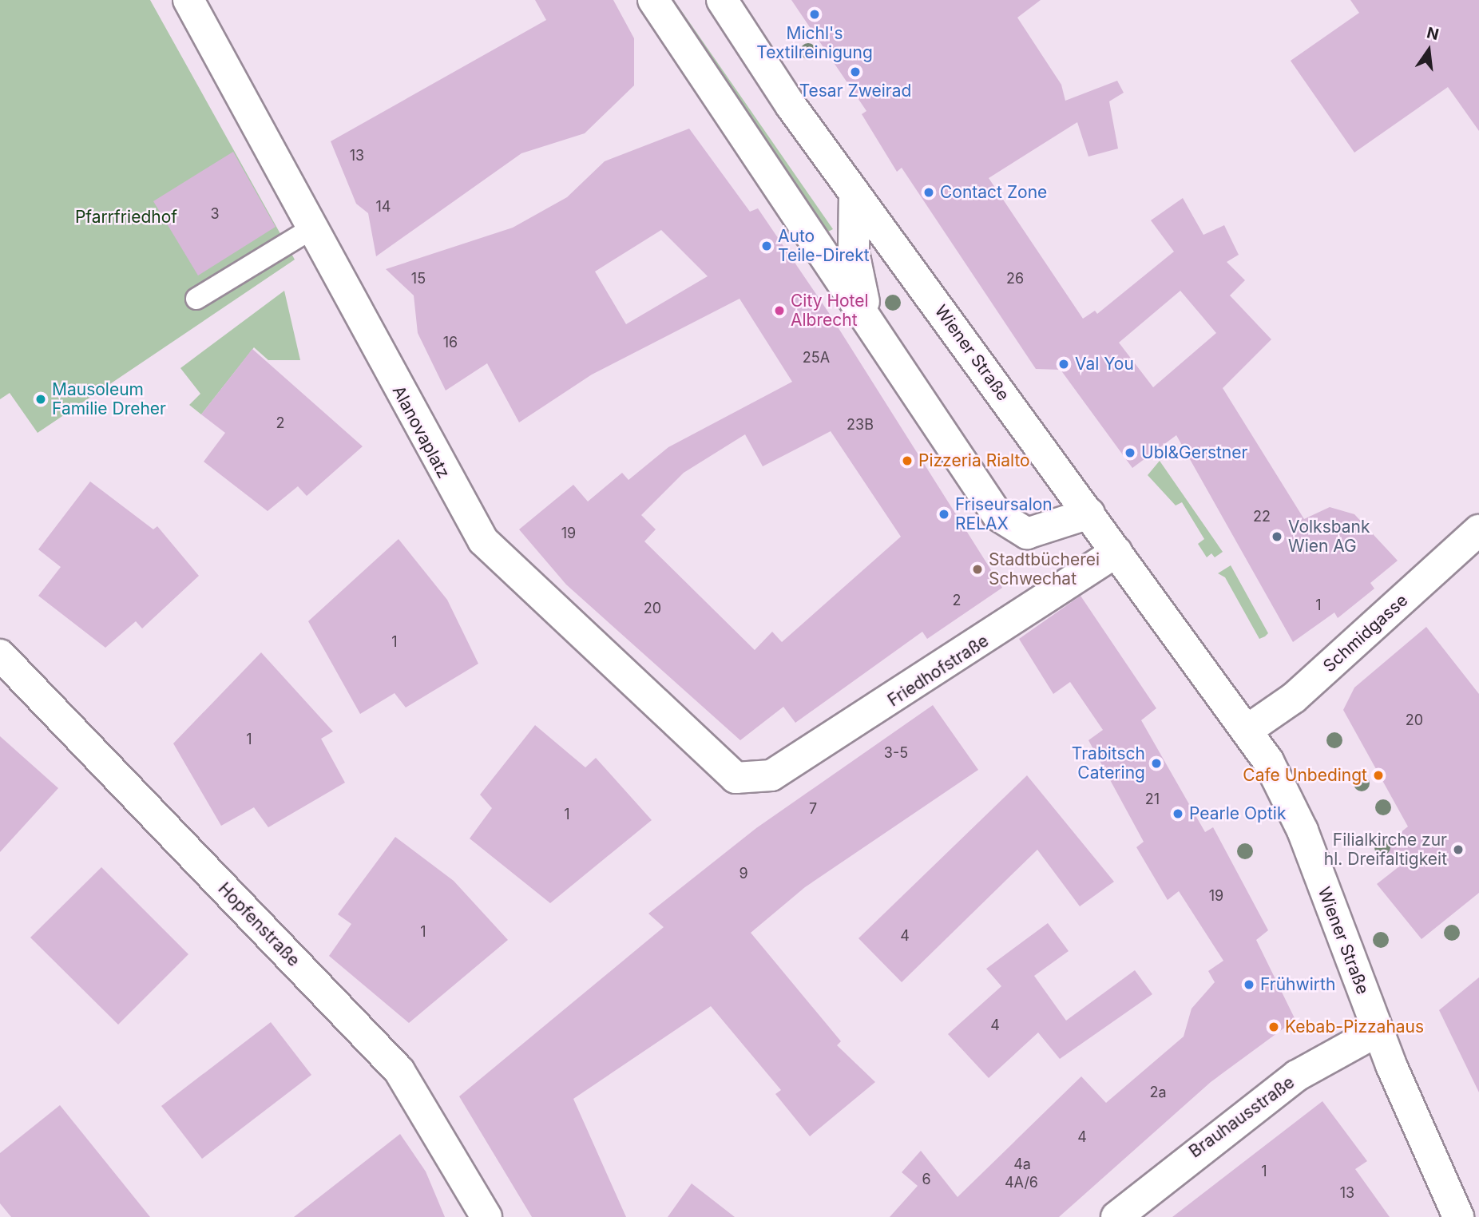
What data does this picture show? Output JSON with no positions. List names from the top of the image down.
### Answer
{
  "streets": {
    "street": [
      "Wiener Straße",
      "Alanovaplatz",
      "Schmidgasse",
      "Friedhofstraße",
      "Hopfenstraße",
      "Brauhausstraße"
    ]
  },
  "crossings": [
    ["Wiener Straße", "Schmidgasse"],
    ["Wiener Straße", "Friedhofstraße"],
    ["Wiener Straße", "Brauhausstraße"],
    ["Alanovaplatz", "Friedhofstraße"]
  ],
  "parks": ["Pfarrfriedhof"],
  "places": [
    "Michl's Textilreinigung",
    "Tesar Zweirad",
    "Contact Zone",
    "Auto Teile-Direkt",
    "City Hotel Albrecht",
    "Val You",
    "Mausoleum Familie Dreher",
    "Ubl&Gerstner",
    "Pizzeria Rialto",
    "Friseursalon RELAX",
    "Volksbank Wien AG",
    "Stadtbücherei Schwechat",
    "Trabitsch Catering",
    "Cafe Unbedingt",
    "Pearle Optik",
    "Filialkirche zur hl. Dreifaltigkeit",
    "Frühwirth",
    "Kebab-Pizzahaus"
  ],
  "house_numbers": [
    "13",
    "14",
    "3",
    "15",
    "26",
    "16",
    "25A",
    "2",
    "23B",
    "22",
    "19",
    "2",
    "1",
    "20",
    "1",
    "20",
    "1",
    "3-5",
    "21",
    "7",
    "1",
    "9",
    "19",
    "1",
    "4",
    "4",
    "2a",
    "4",
    "4a",
    "1",
    "6",
    "4A/6",
    "13"
  ],
  "north": "top"
}
